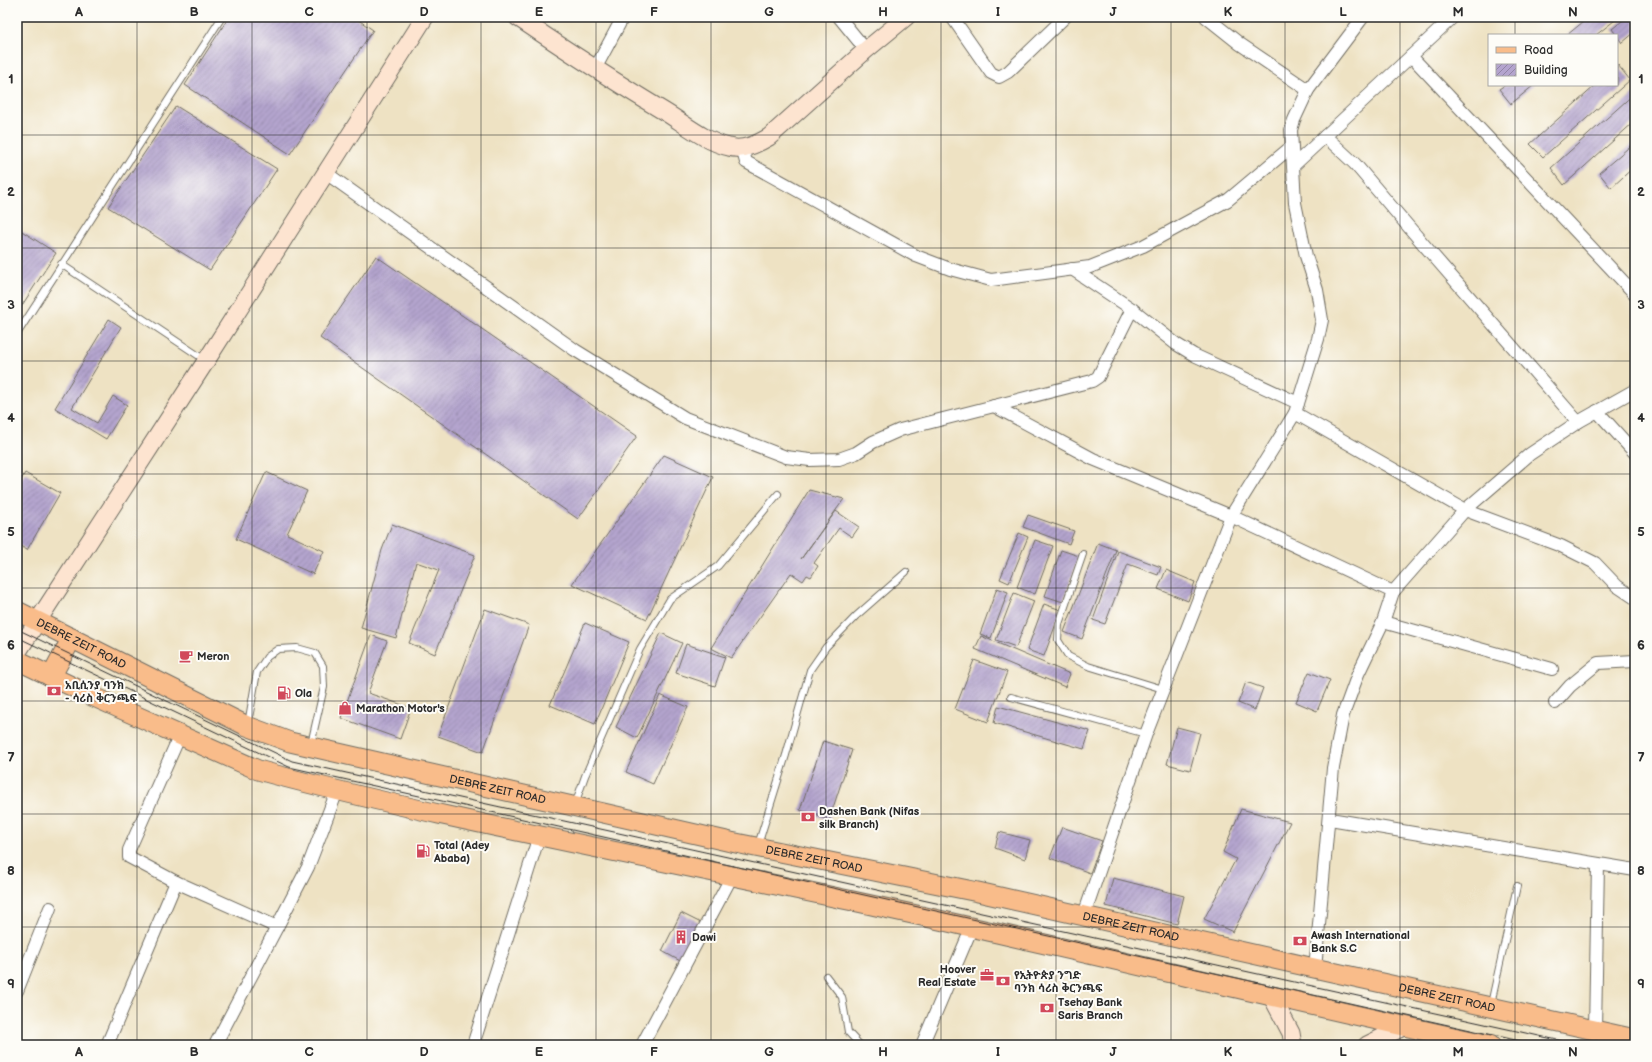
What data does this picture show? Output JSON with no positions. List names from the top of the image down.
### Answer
{
  "streets": {
    "main road": ["DEBRE ZEIT ROAD"]
  },
  "places": {
    "cafe": ["Meron"],
    "bank": [
      "አቢሲንያ ባንክ - ሳሪስ ቅርንጫፍ",
      "Dashen Bank (Nifas silk Branch)",
      "Awash International Bank S.C",
      "የኢትዮጵያ ንግድ ባንክ ሳሪስ ቅርንጫፍ",
      "Tsehay Bank Saris Branch"
    ],
    "fuel station": ["Ola", "Total (Adey Ababa)"],
    "shop": ["Marathon Motor's"],
    "building": ["Dawi"],
    "office": ["Hoover Real Estate"]
  },
  "legend": ["Road", "Building"],
  "grid": {
    "columns": [
      "A",
      "B",
      "C",
      "D",
      "E",
      "F",
      "G",
      "H",
      "I",
      "J",
      "K",
      "L",
      "M",
      "N"
    ],
    "rows": [
      "1",
      "2",
      "3",
      "4",
      "5",
      "6",
      "7",
      "8",
      "9"
    ]
  }
}
